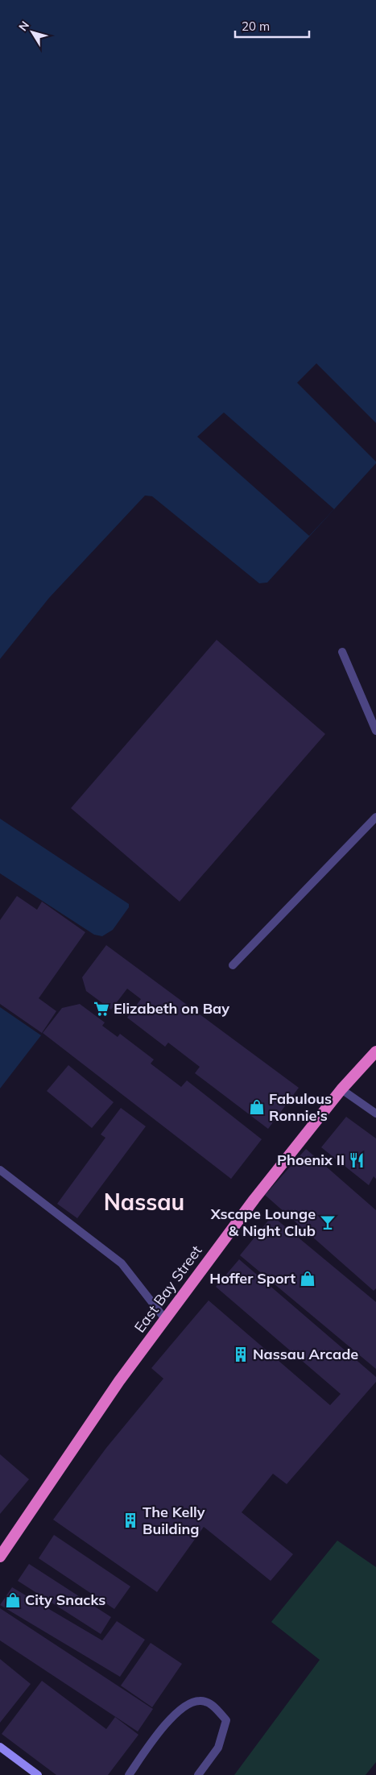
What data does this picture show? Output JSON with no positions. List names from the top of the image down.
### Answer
{
  "streets": {
    "highway": ["East Bay Street"]
  },
  "districts": ["Nassau"],
  "places": {
    "supermarket": ["Elizabeth on Bay"],
    "shop": ["Fabulous Ronnie's", "Hoffer Sport", "City Snacks"],
    "restaurant": ["Phoenix II"],
    "bar": ["Xscape Lounge & Night Club"],
    "building": ["Nassau Arcade", "The Kelly Building"]
  },
  "scale_bar": "20 m",
  "north": "top left"
}
